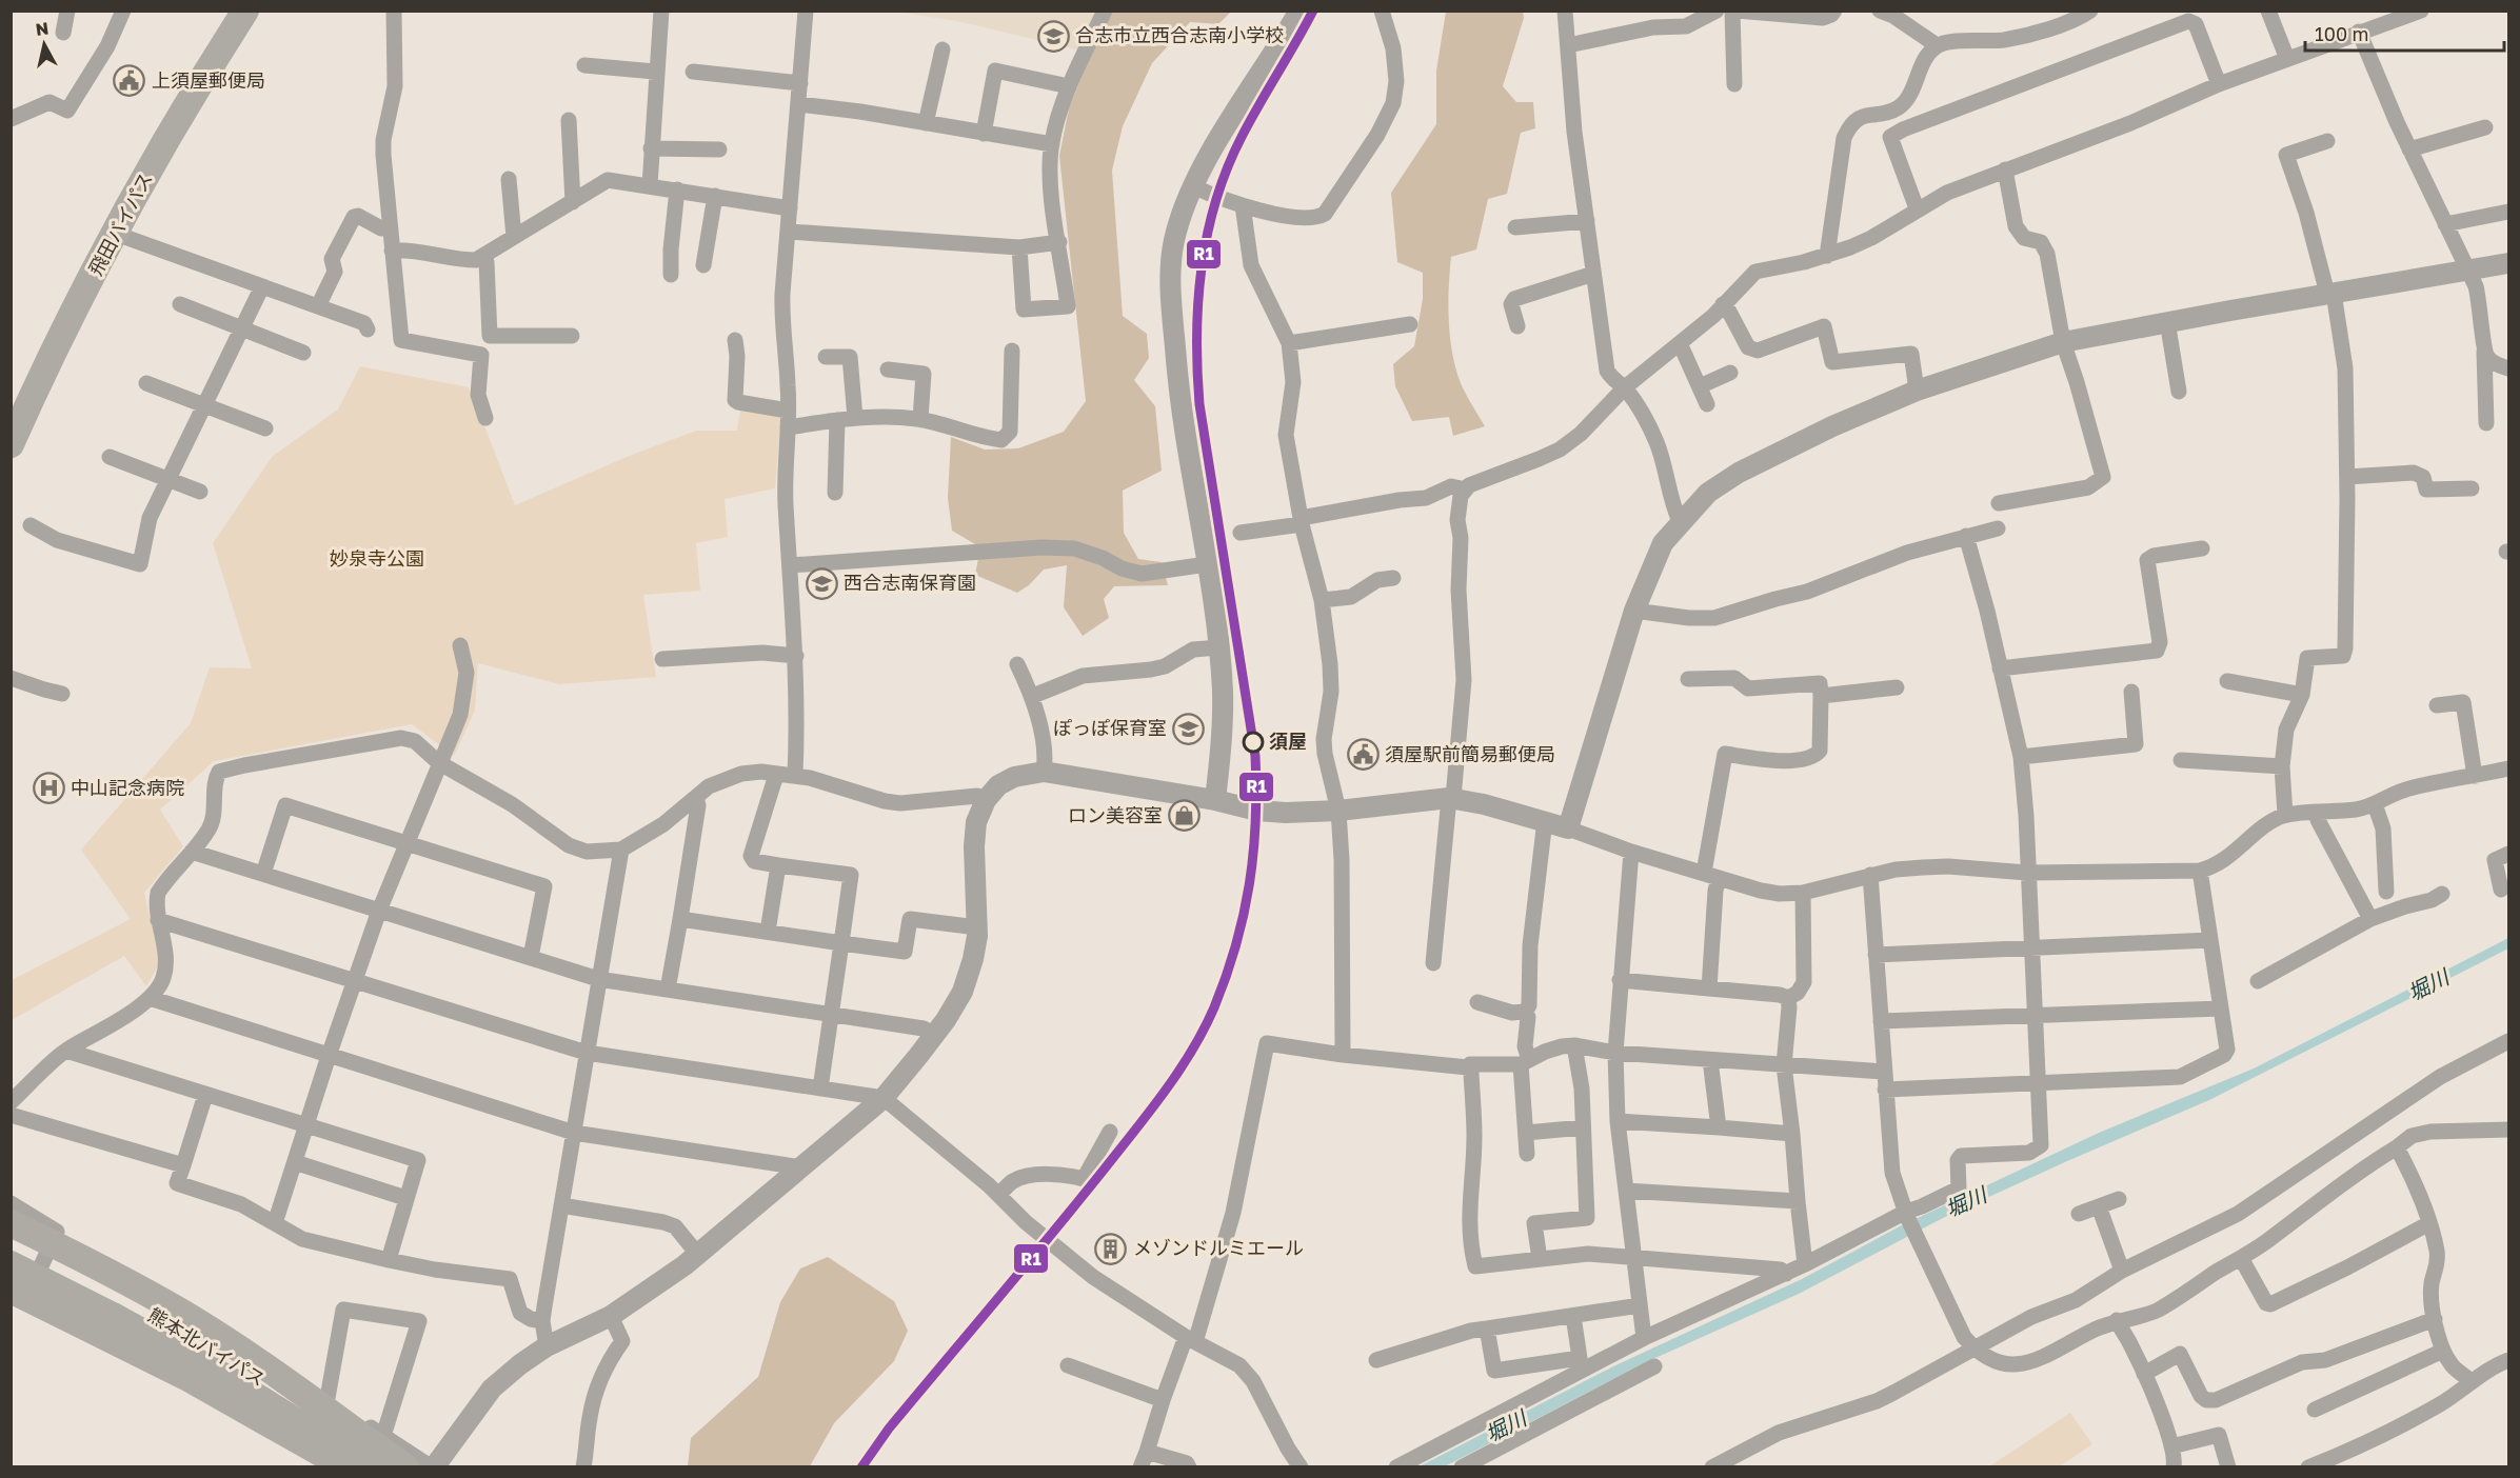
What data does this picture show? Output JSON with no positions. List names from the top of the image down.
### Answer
{
  "streets": {
    "highway": ["飛田バイパス", "熊本北バイパス"]
  },
  "water": ["堀川"],
  "parks": ["妙泉寺公園"],
  "places": {
    "school or university": ["合志市立西合志南小学校", "西合志南保育園", "ぽっぽ保育室"],
    "public building": ["上須屋郵便局", "須屋駅前簡易郵便局"],
    "other": ["須屋"],
    "hospital": ["中山記念病院"],
    "shop": ["ロン美容室"],
    "building": ["メゾンドルミエール"]
  },
  "lines": ["transit line R1"],
  "scale_bar": "100 m",
  "north": "top"
}
